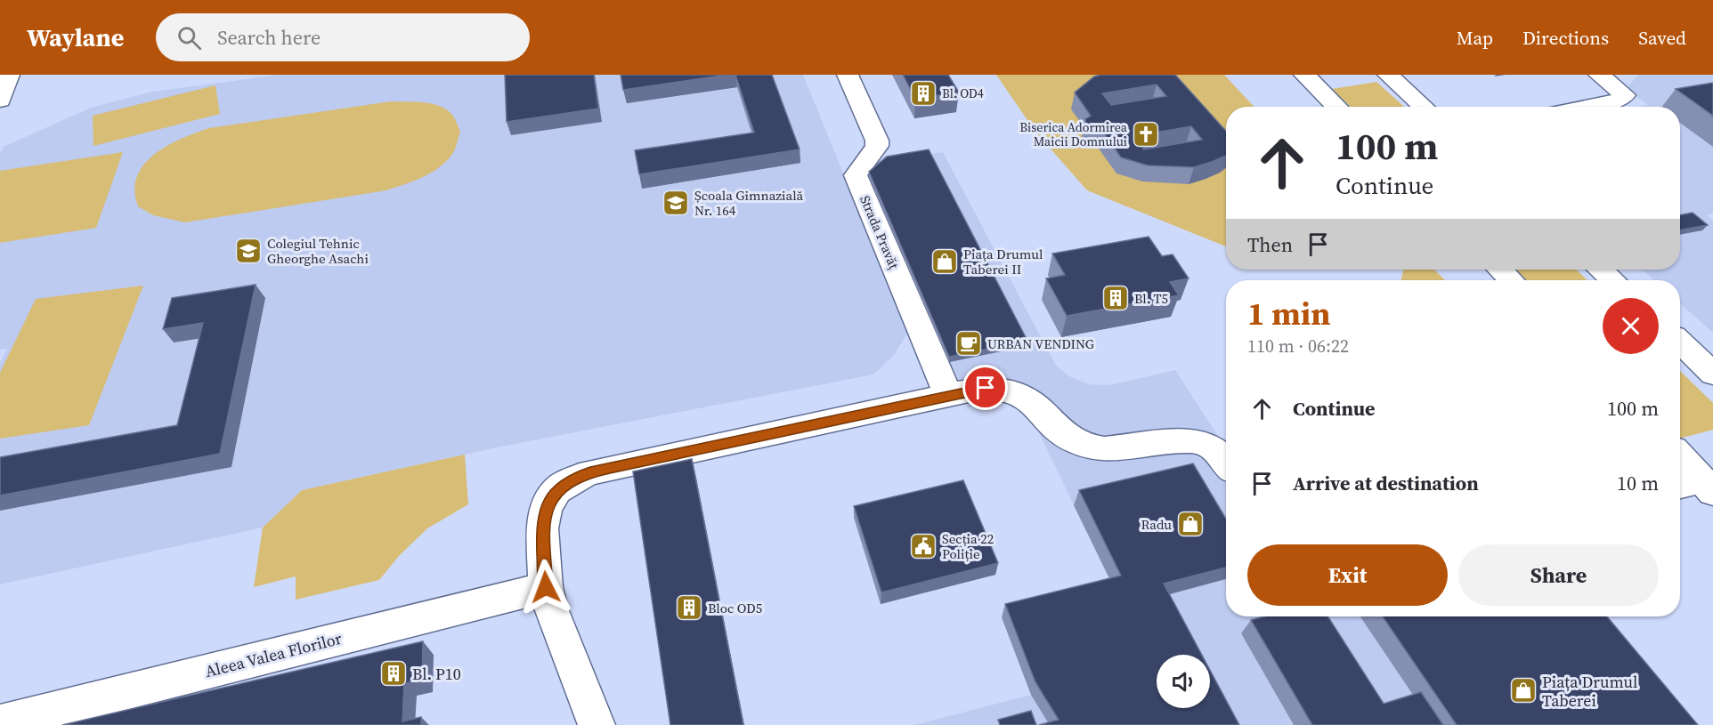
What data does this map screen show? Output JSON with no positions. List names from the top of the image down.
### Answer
{
  "streets": {
    "street": ["Strada Pravăț", "Aleea Valea Florilor"]
  },
  "places": {
    "building": [
      "Bl. OD4",
      "Bl. T5",
      "Bloc OD5",
      "Bl. P10"
    ],
    "church": ["Biserica Adormirea Maicii Domnului"],
    "school or university": ["Școala Gimnazială Nr. 164", "Colegiul Tehnic Gheorghe Asachi"],
    "shop": ["Piața Drumul Taberei II", "Radu", "Piața Drumul Taberei"],
    "cafe": ["URBAN VENDING"],
    "public building": ["Secția 22 Poliție"]
  },
  "page": {
    "header": "Waylane",
    "search": "Search here",
    "nav": ["Map", "Directions", "Saved"],
    "turn": ["100 m", "Continue"],
    "then": "Then",
    "heading": ["1 min", "110 m · 06:22"],
    "list": [
      {
        "name": "Continue",
        "value": "100 m"
      },
      {
        "name": "Arrive at destination",
        "value": "10 m"
      }
    ],
    "buttons": ["Exit", "Share"]
  }
}
